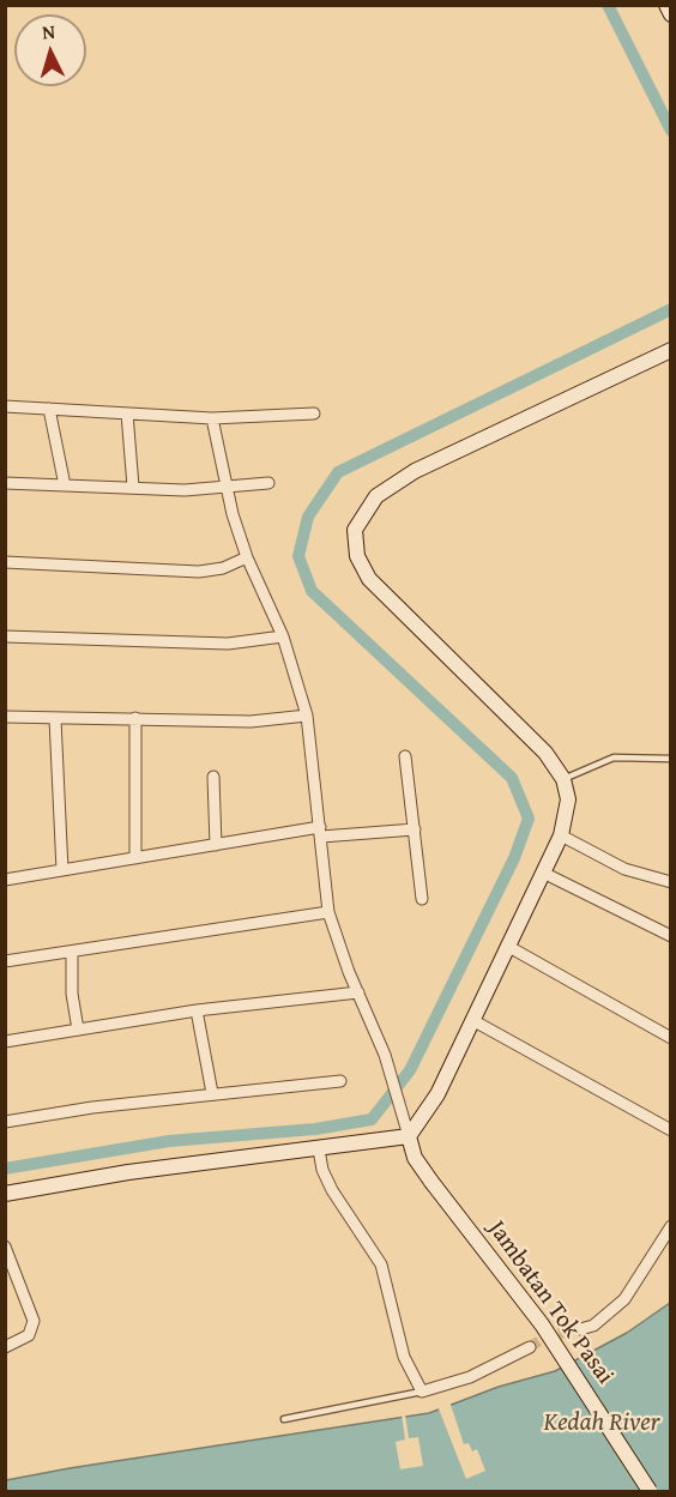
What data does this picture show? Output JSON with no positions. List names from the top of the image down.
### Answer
{
  "streets": {
    "main road": ["Jambatan Tok Pasai"]
  },
  "water": ["Kedah River"],
  "north": "top"
}
